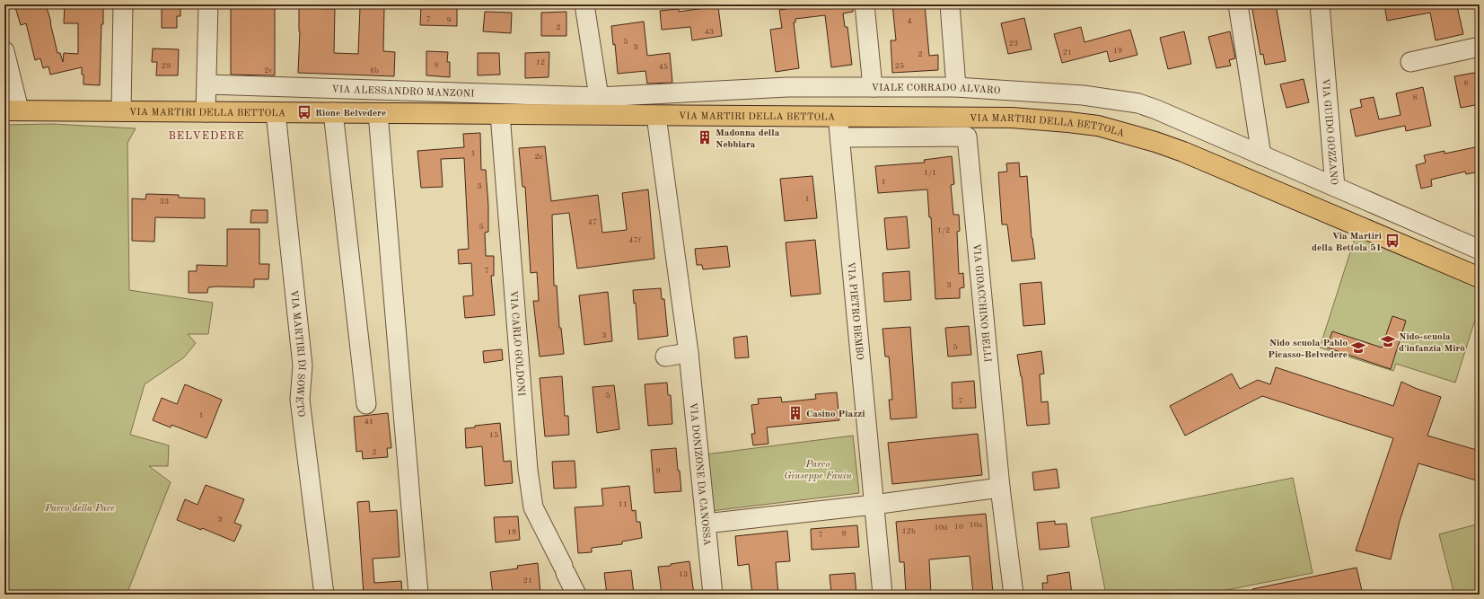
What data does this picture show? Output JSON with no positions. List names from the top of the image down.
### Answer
{
  "streets": {
    "main road": ["VIA MARTIRI DELLA BETTOLA"],
    "street": [
      "VIALE CORRADO ALVARO",
      "VIA ALESSANDRO MANZONI",
      "VIA GUIDO GOZZANO",
      "VIA GIOACCHINO BELLI",
      "VIA PIETRO BEMBO",
      "VIA CARLO GOLDONI",
      "VIA MARTIRI DI SOWETO",
      "VIA DONIZONE DA CANOSSA"
    ]
  },
  "crossings": [
    ["VIALE CORRADO ALVARO", "VIA ALESSANDRO MANZONI"],
    ["VIALE CORRADO ALVARO", "VIA GUIDO GOZZANO"],
    ["VIA MARTIRI DELLA BETTOLA", "VIA PIETRO BEMBO"],
    ["VIA MARTIRI DELLA BETTOLA", "VIA CARLO GOLDONI"],
    ["VIA MARTIRI DELLA BETTOLA", "VIA MARTIRI DI SOWETO"],
    ["VIA MARTIRI DELLA BETTOLA", "VIA DONIZONE DA CANOSSA"],
    ["VIA GIOACCHINO BELLI", "VIA PIETRO BEMBO"]
  ],
  "districts": ["BELVEDERE"],
  "parks": ["Parco Giuseppe Fanin", "Parco della Pace"],
  "places": {
    "bus stop": ["Rione Belvedere", "Via Martiri della Bettola 51"],
    "building": ["Madonna della Nebbiara", "Casino Piazzi"],
    "school or university": ["Nido-scuola d'infanzia Mirò", "Nido scuola Pablo Picasso-Belvedere"]
  },
  "house_numbers": [
    "7",
    "9",
    "4",
    "2",
    "43",
    "5",
    "23",
    "3",
    "19",
    "21",
    "2",
    "12",
    "8",
    "28",
    "25",
    "45",
    "2e",
    "6b",
    "6",
    "8",
    "1",
    "2c",
    "1/1",
    "1",
    "3",
    "1",
    "33",
    "47",
    "5",
    "1/2",
    "47f",
    "7",
    "3",
    "3",
    "5",
    "5",
    "7",
    "1",
    "41",
    "15",
    "2",
    "9",
    "11",
    "3",
    "10a",
    "10",
    "10d",
    "12b",
    "19",
    "9",
    "7",
    "13",
    "21"
  ]
}
